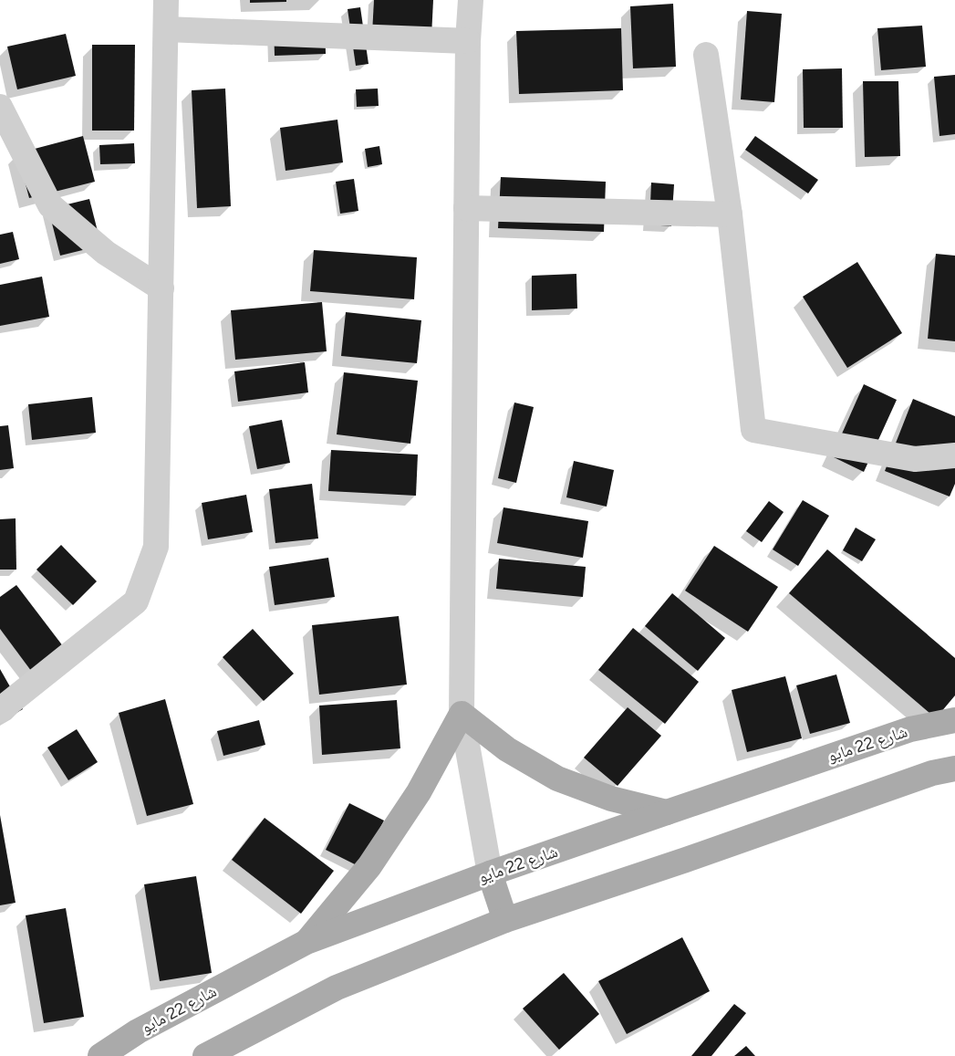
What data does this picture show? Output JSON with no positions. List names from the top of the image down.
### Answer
{
  "streets": {
    "main road": ["شارع 22 مايو"]
  }
}
